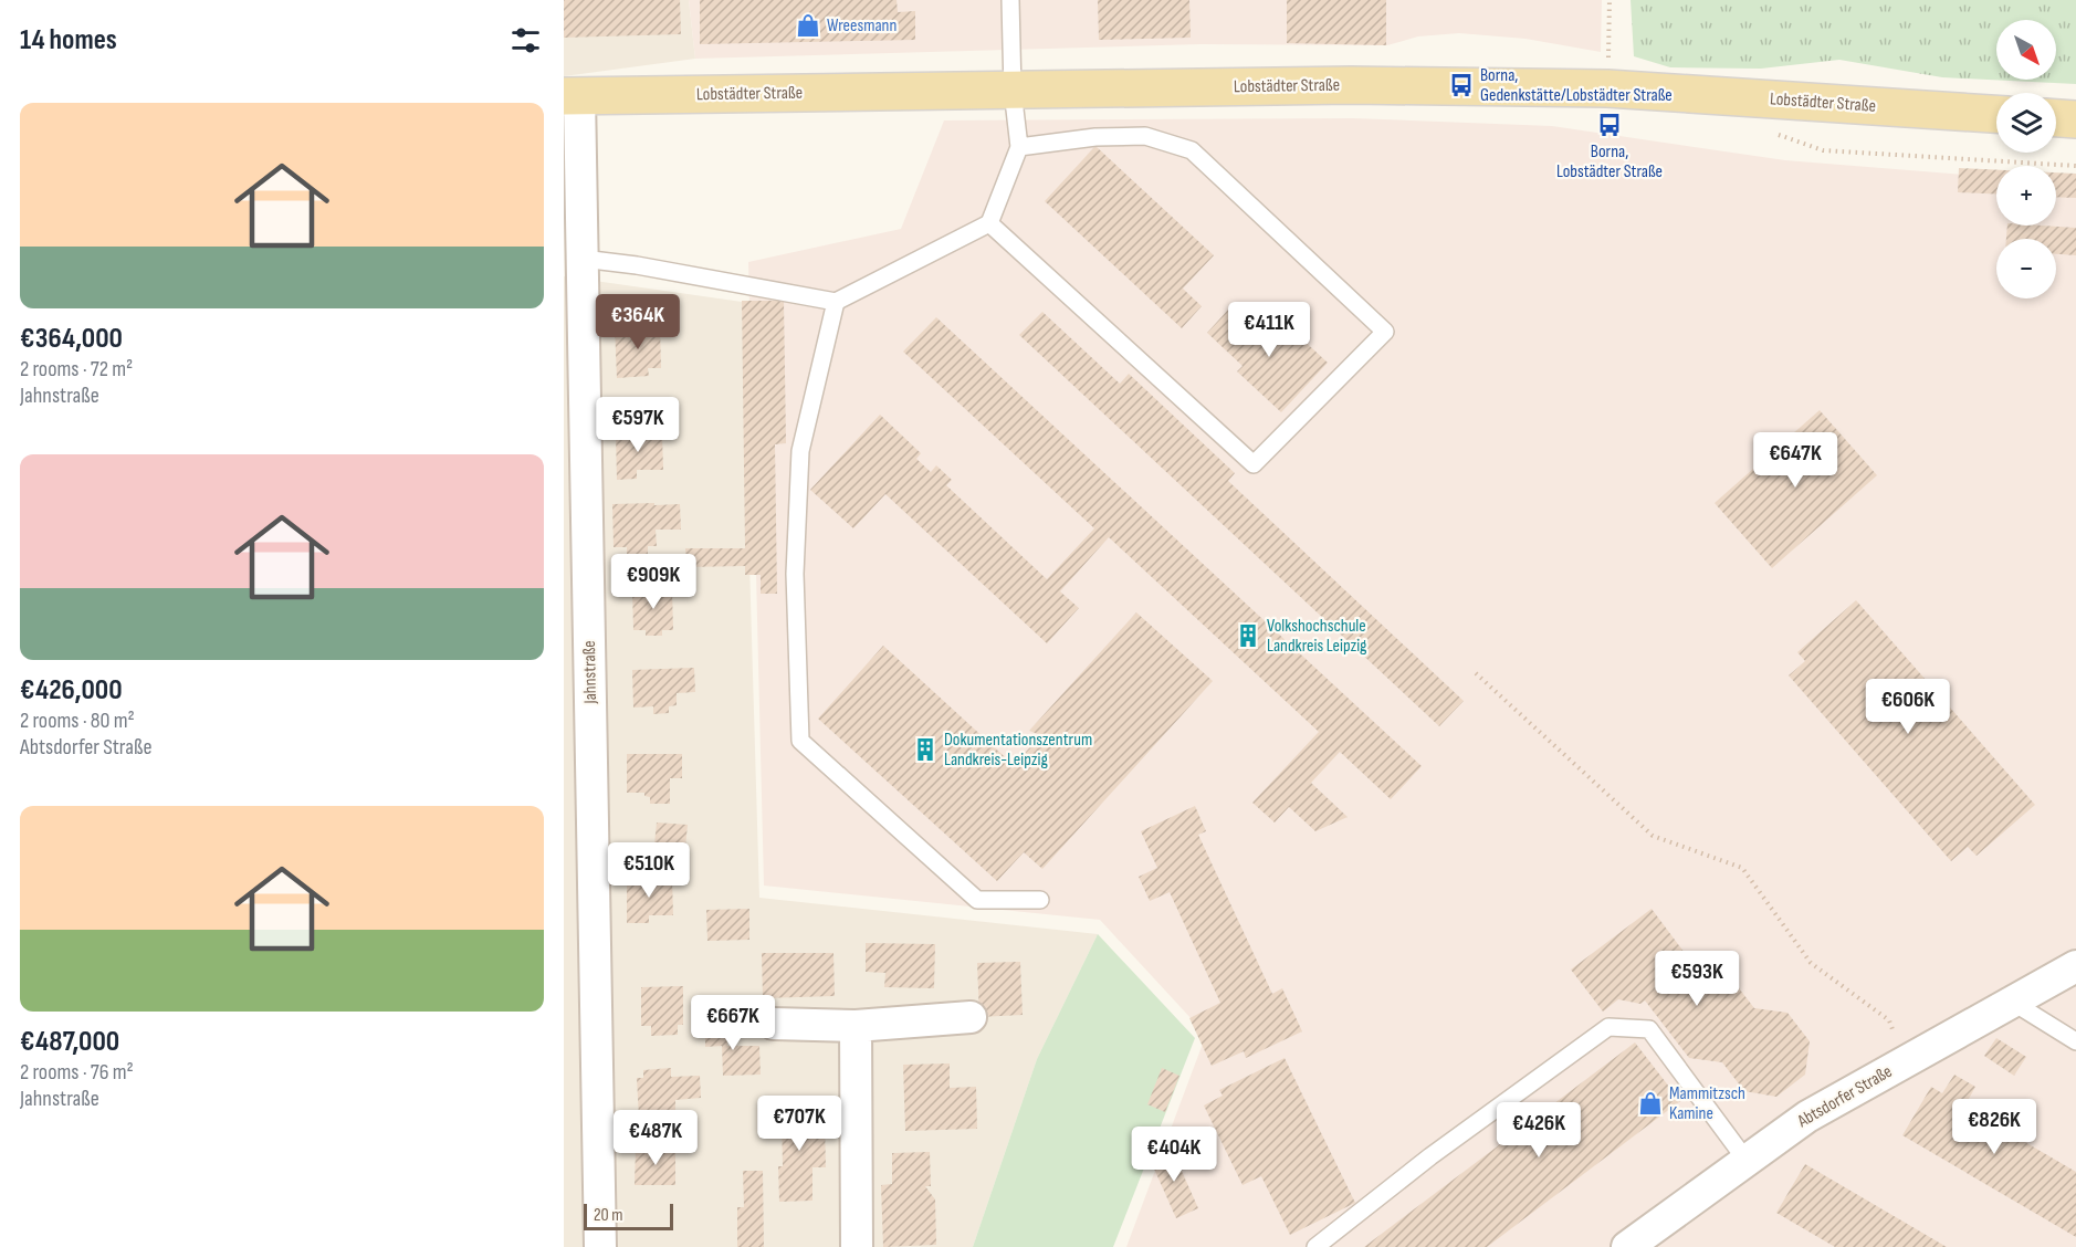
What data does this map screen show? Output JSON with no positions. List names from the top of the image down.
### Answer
{
  "streets": {
    "main road": ["Lobstädter Straße"],
    "street": ["Jahnstraße", "Abtsdorfer Straße"]
  },
  "crossings": [
    ["Lobstädter Straße", "Jahnstraße"]
  ],
  "places": {
    "shop": ["Wreesmann", "Mammitzsch Kamine"],
    "bus stop": ["Borna, Gedenkstätte/Lobstädter Straße", "Borna, Lobstädter Straße"],
    "building": ["Volkshochschule Landkreis Leipzig", "Dokumentationszentrum Landkreis-Leipzig"]
  },
  "scale_bar": "20 m",
  "north": "bottom right",
  "page": {
    "heading": "14 homes",
    "map_buttons": ["+", "−"],
    "list": [
      {
        "name": "€364,000",
        "note": "2 rooms · 72 m² · Jahnstraße"
      },
      {
        "name": "€426,000",
        "note": "2 rooms · 80 m² · Abtsdorfer Straße"
      },
      {
        "name": "€487,000",
        "note": "2 rooms · 76 m² · Jahnstraße"
      }
    ],
    "price": [
      "€364K",
      "€411K",
      "€597K",
      "€647K",
      "€909K",
      "€606K",
      "€510K",
      "€593K",
      "€667K",
      "€707K",
      "€826K",
      "€426K",
      "€487K",
      "€404K"
    ],
    "scale": "20 m"
  }
}
